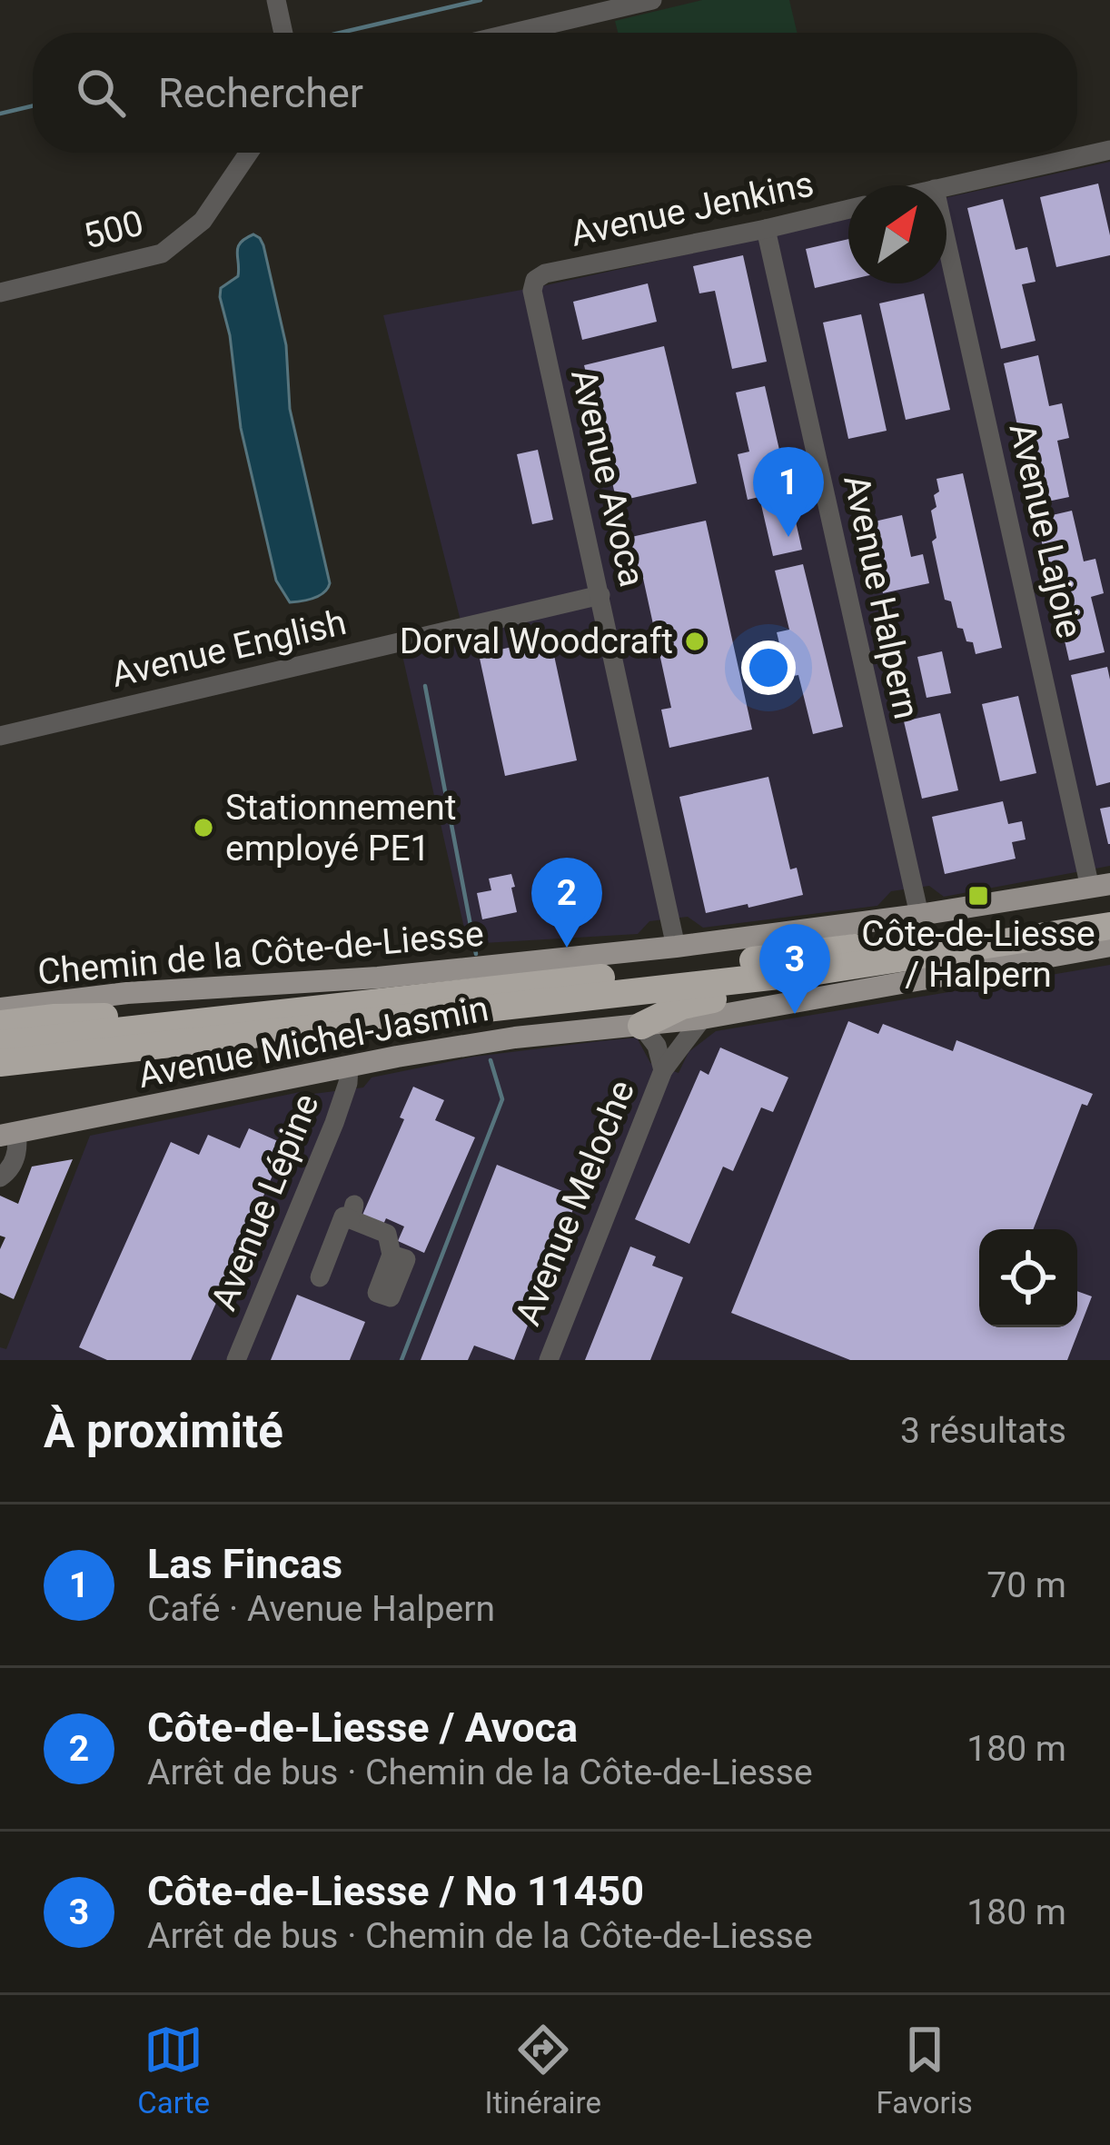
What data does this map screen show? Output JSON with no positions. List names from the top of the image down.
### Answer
{
  "streets": {
    "main road": ["Chemin de la Côte-de-Liesse", "Avenue Michel-Jasmin"],
    "street": [
      "Avenue Jenkins",
      "500",
      "Avenue Avoca",
      "Avenue Lajoie",
      "Avenue Halpern",
      "Avenue English",
      "Avenue Lépine",
      "Avenue Meloche"
    ]
  },
  "crossings": [
    ["Avenue Jenkins", "Avenue Avoca"],
    ["Avenue Jenkins", "Avenue Halpern"],
    ["Avenue Avoca", "Avenue English"],
    ["Avenue Avoca", "Chemin de la Côte-de-Liesse"],
    ["Avenue Lajoie", "Chemin de la Côte-de-Liesse"],
    ["Avenue Halpern", "Chemin de la Côte-de-Liesse"],
    ["Avenue Michel-Jasmin", "Avenue Lépine"],
    ["Avenue Michel-Jasmin", "Avenue Meloche"]
  ],
  "places": {
    "other": ["Dorval Woodcraft", "Stationnement employé PE1"],
    "transit": ["Côte-de-Liesse / Halpern"]
  },
  "north": "top right",
  "page": {
    "search": "Rechercher",
    "pins": ["1", "2", "3"],
    "heading": ["À proximité", "3 résultats"],
    "list": [
      {
        "mark": "1",
        "name": "Las Fincas",
        "note": "Café · Avenue Halpern",
        "value": "70 m"
      },
      {
        "mark": "2",
        "name": "Côte-de-Liesse / Avoca",
        "note": "Arrêt de bus · Chemin de la Côte-de-Liesse",
        "value": "180 m"
      },
      {
        "mark": "3",
        "name": "Côte-de-Liesse / No 11450",
        "note": "Arrêt de bus · Chemin de la Côte-de-Liesse",
        "value": "180 m"
      }
    ],
    "nav": ["Carte", "Itinéraire", "Favoris"]
  }
}
